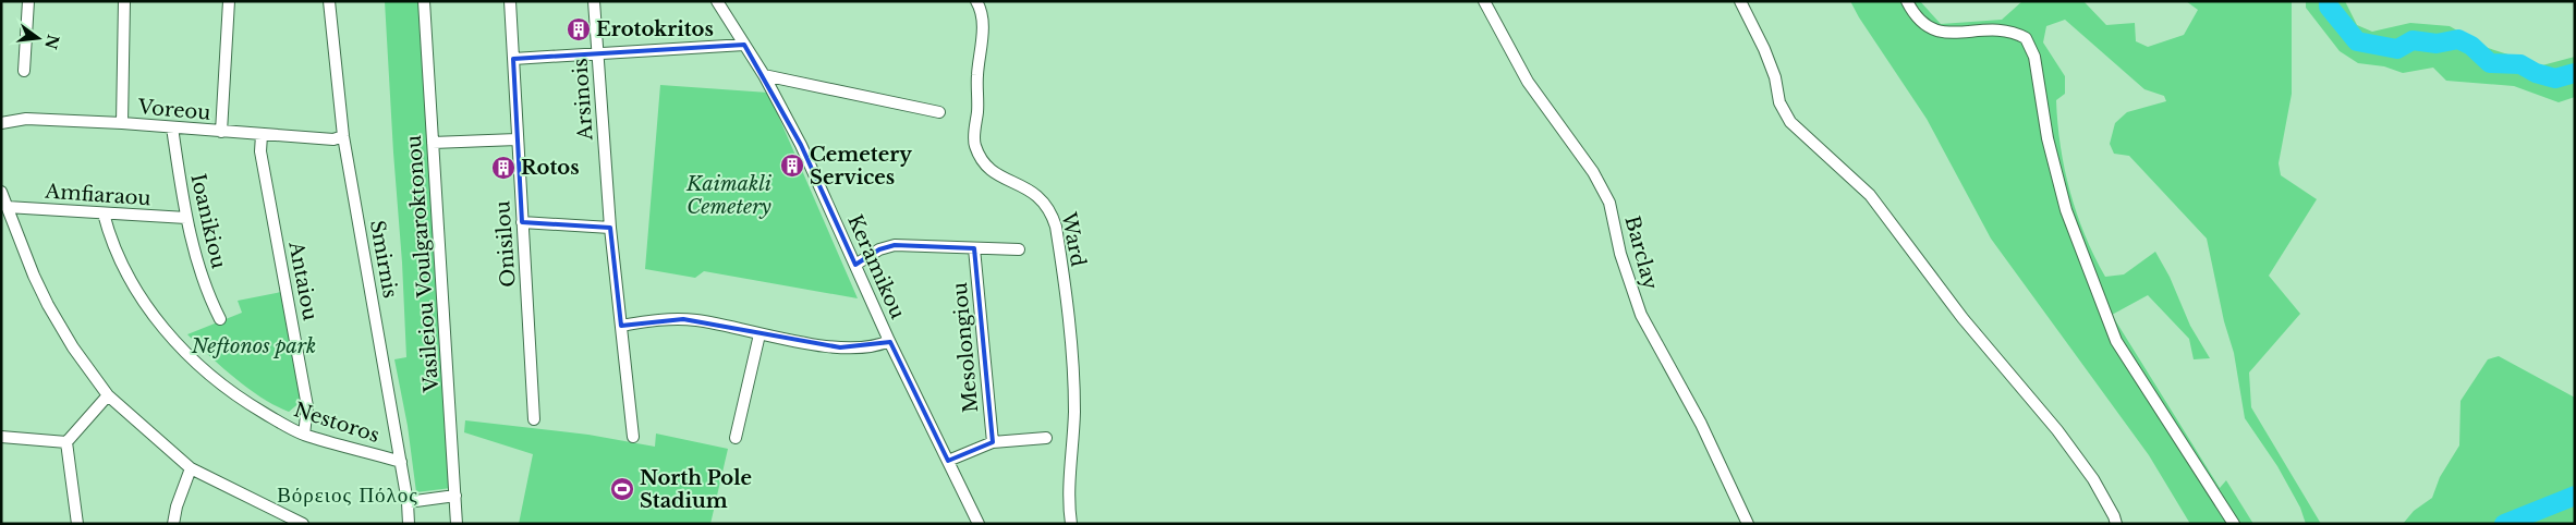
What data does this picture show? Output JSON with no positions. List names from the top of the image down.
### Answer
{
  "streets": {
    "street": [
      "Arsinois",
      "Voreou",
      "Amfiaraou",
      "Ioanikiou",
      "Ward",
      "Onisilou",
      "Barclay",
      "Smirnis",
      "Vasileiou Voulgaroktonou",
      "Keramikou",
      "Antaiou",
      "Mesolongiou",
      "Nestoros"
    ]
  },
  "crossings": [
    ["Voreou", "Ioanikiou"],
    ["Voreou", "Smirnis"],
    ["Voreou", "Antaiou"],
    ["Amfiaraou", "Ioanikiou"],
    ["Amfiaraou", "Nestoros"],
    ["Smirnis", "Nestoros"],
    ["Antaiou", "Nestoros"]
  ],
  "districts": ["Βόρειος Πόλος"],
  "parks": ["Kaimakli Cemetery", "Neftonos park"],
  "places": {
    "building": ["Erotokritos", "Cemetery Services", "Rotos"],
    "sports": ["North Pole Stadium"]
  },
  "north": "right"
}
